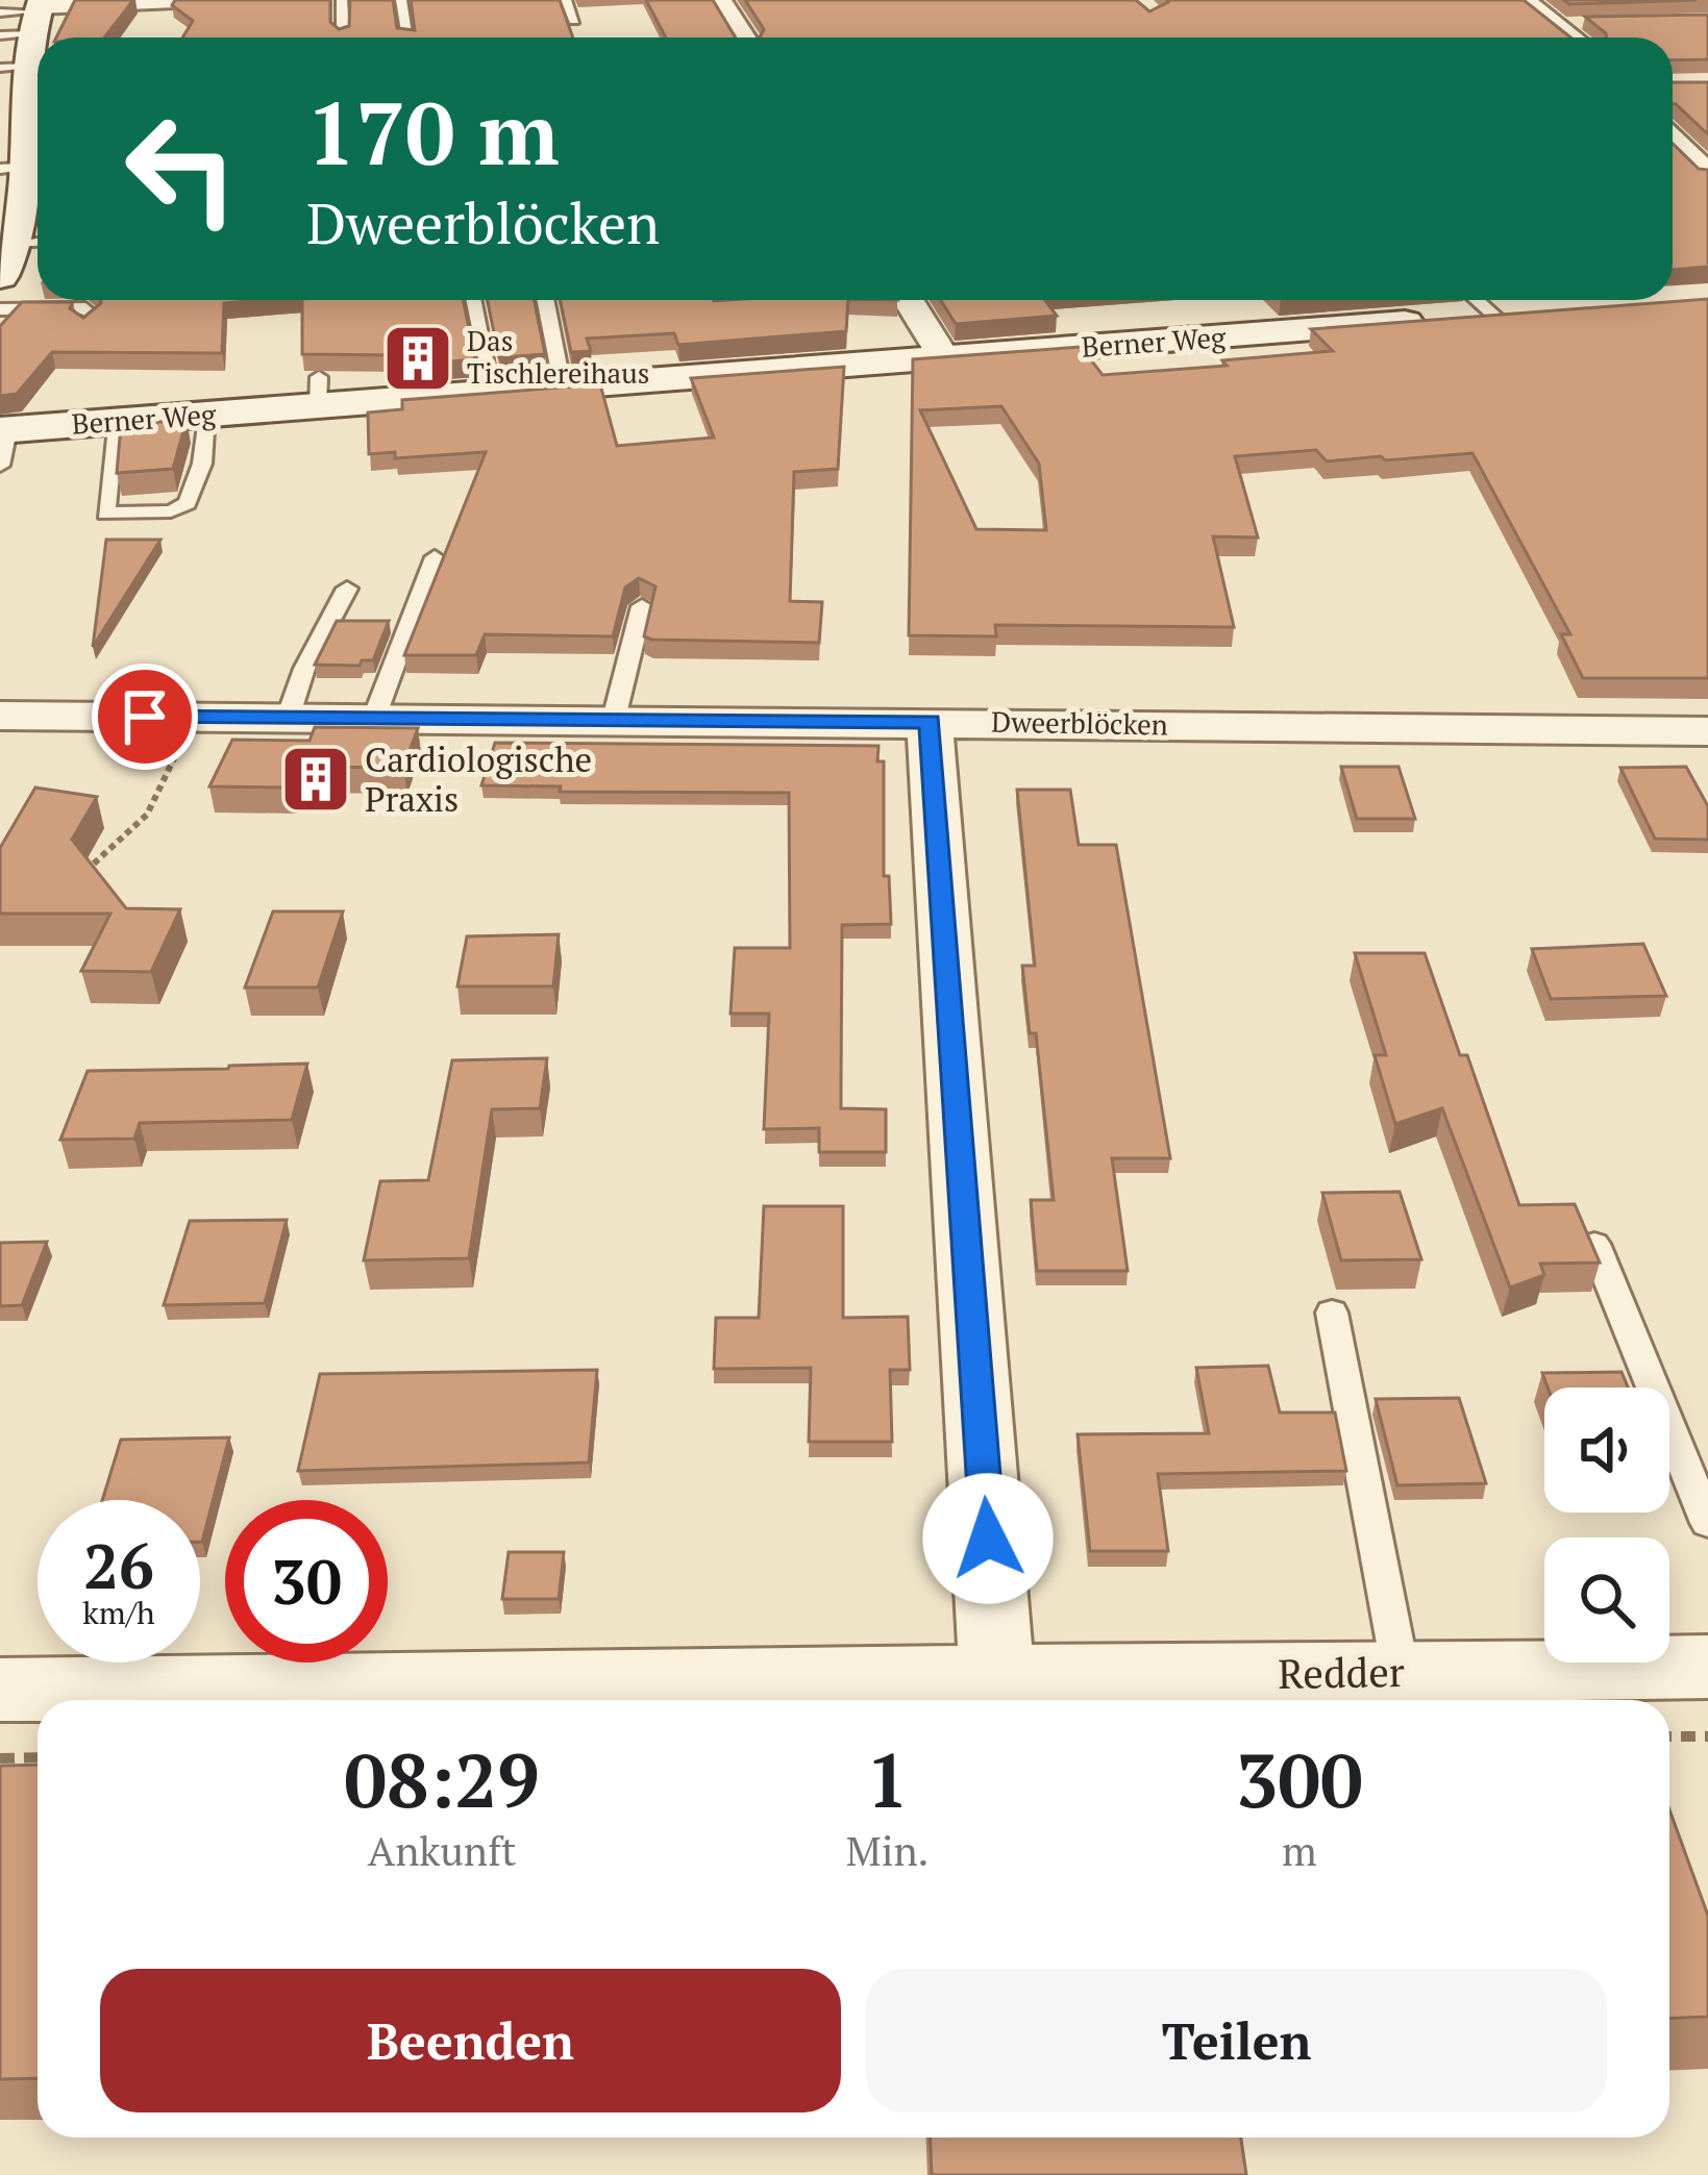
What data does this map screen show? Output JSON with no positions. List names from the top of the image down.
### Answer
{
  "streets": {
    "street": ["Berner Weg", "Dweerblöcken", "Redder"]
  },
  "places": {
    "building": ["Das Tischlereihaus", "Cardiologische Praxis"]
  },
  "page": {
    "turn": ["170 m", "Dweerblöcken"],
    "speed": "26 km/h",
    "limit": "30",
    "eta": [
      "08:29",
      "Ankunft",
      "1",
      "Min.",
      "300",
      "m"
    ],
    "buttons": ["Beenden", "Teilen"]
  }
}
